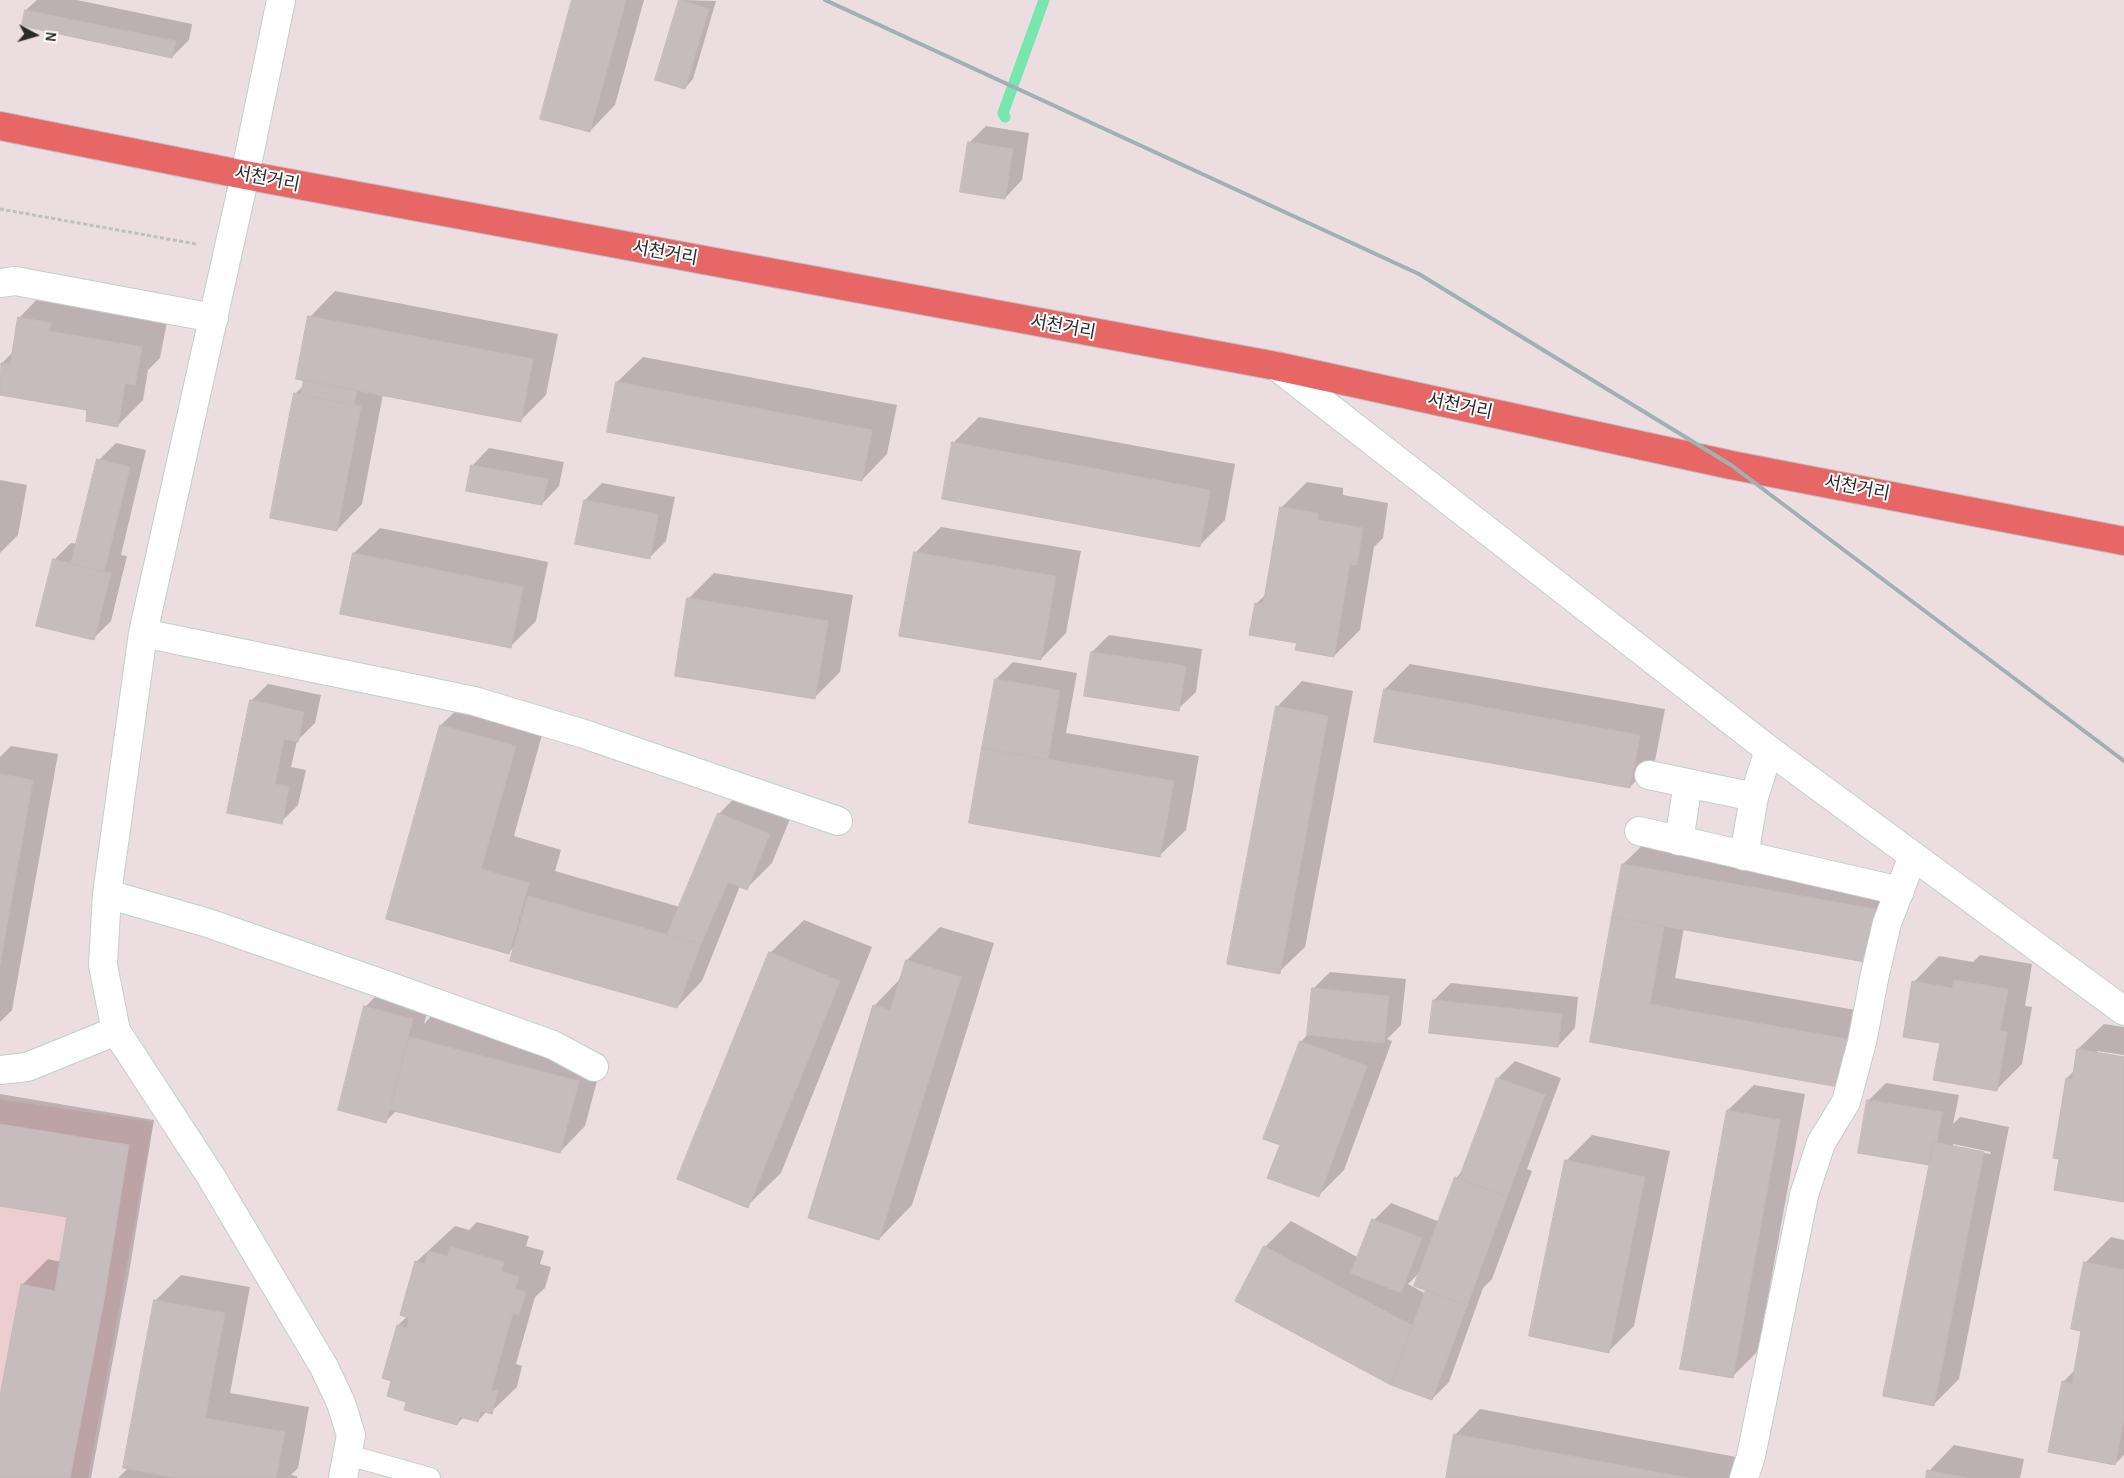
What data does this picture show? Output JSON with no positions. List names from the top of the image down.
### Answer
{
  "streets": {
    "main road": ["서천거리"]
  },
  "north": "right"
}
